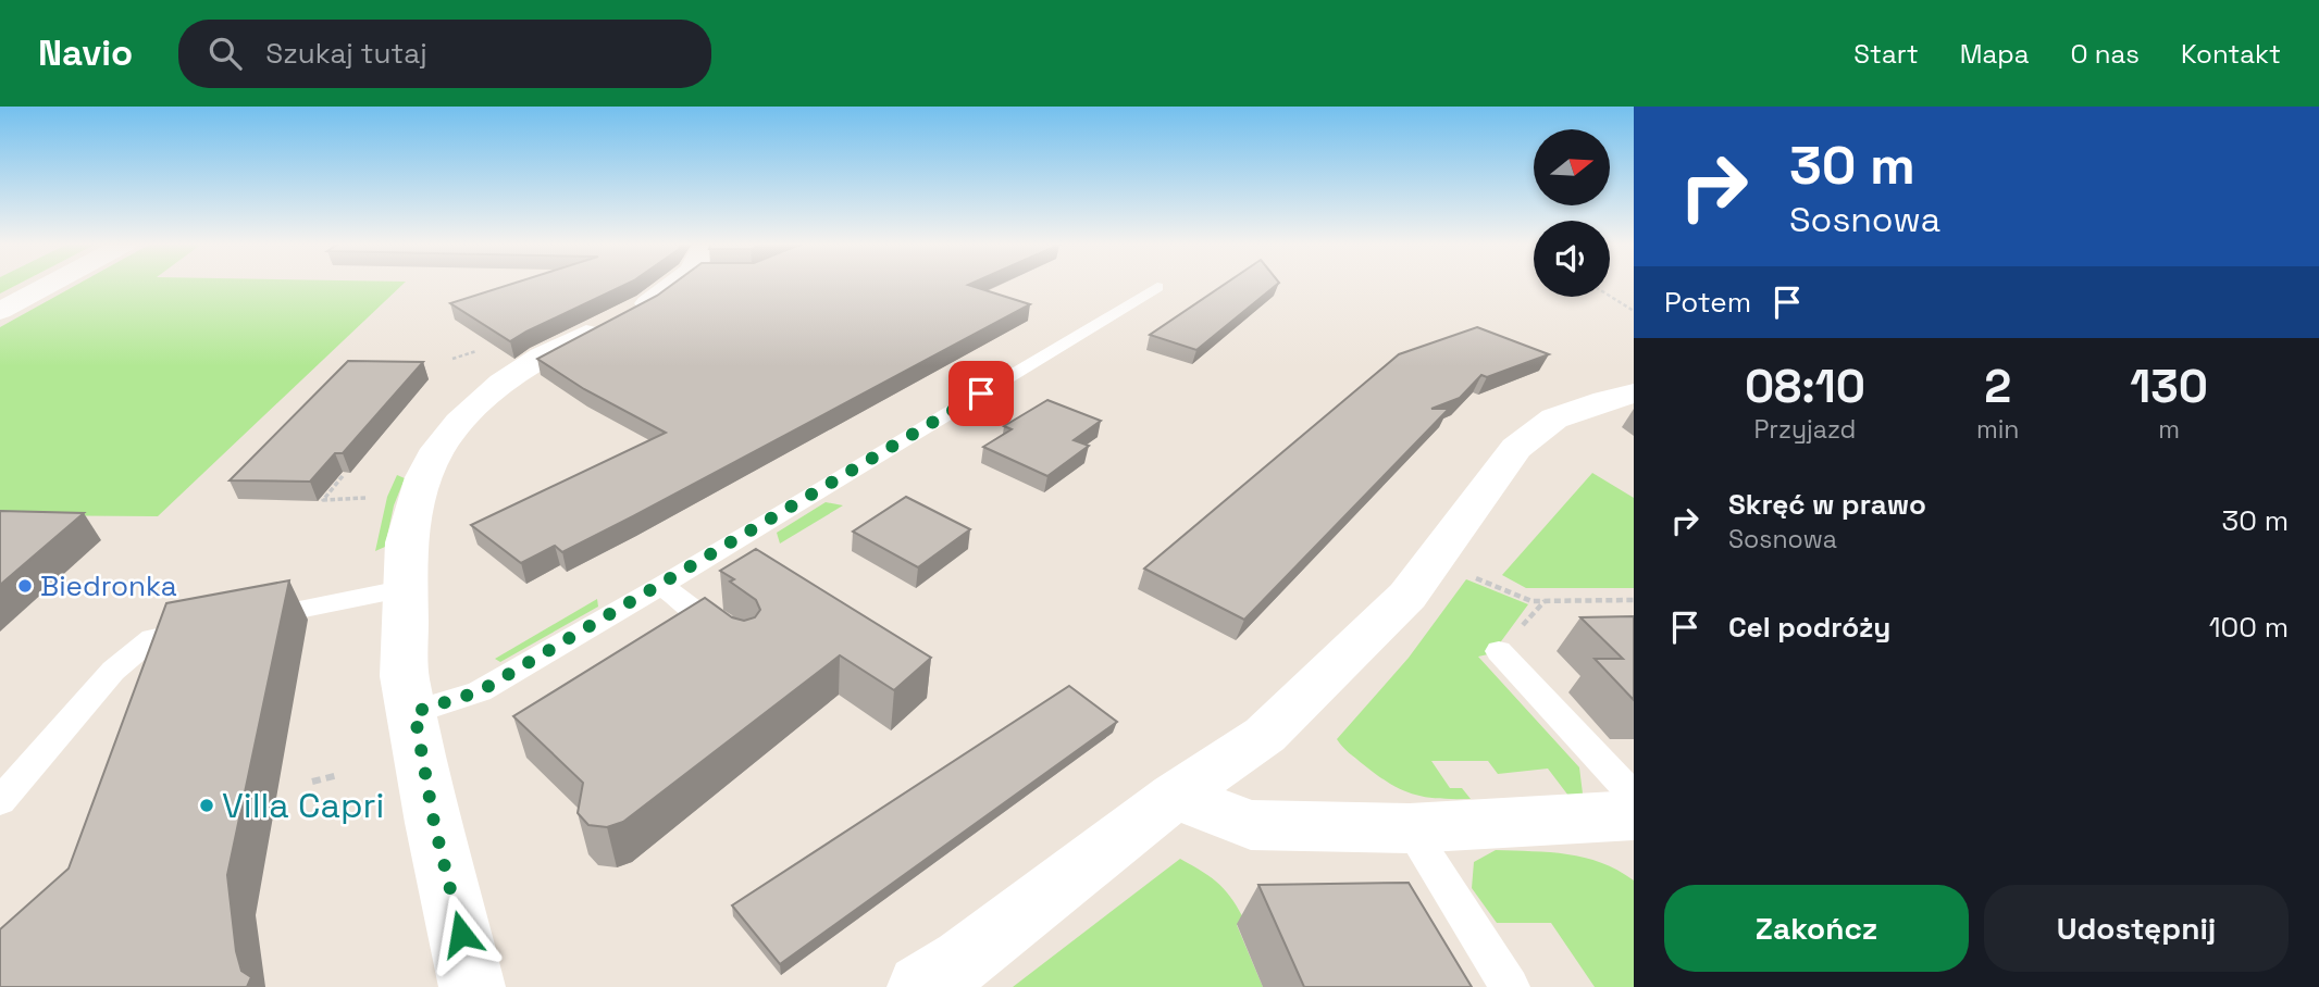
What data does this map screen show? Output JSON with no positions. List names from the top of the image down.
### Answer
{
  "places": ["Biedronka", "Villa Capri"],
  "north": "right",
  "page": {
    "header": "Navio",
    "search": "Szukaj tutaj",
    "nav": [
      "Start",
      "Mapa",
      "O nas",
      "Kontakt"
    ],
    "turn": ["30 m", "Sosnowa"],
    "then": "Potem",
    "eta": [
      "08:10",
      "Przyjazd",
      "2",
      "min",
      "130",
      "m"
    ],
    "list": [
      {
        "name": "Skręć w prawo",
        "note": "Sosnowa",
        "value": "30 m"
      },
      {
        "name": "Cel podróży",
        "value": "100 m"
      }
    ],
    "buttons": ["Zakończ", "Udostępnij"]
  }
}
